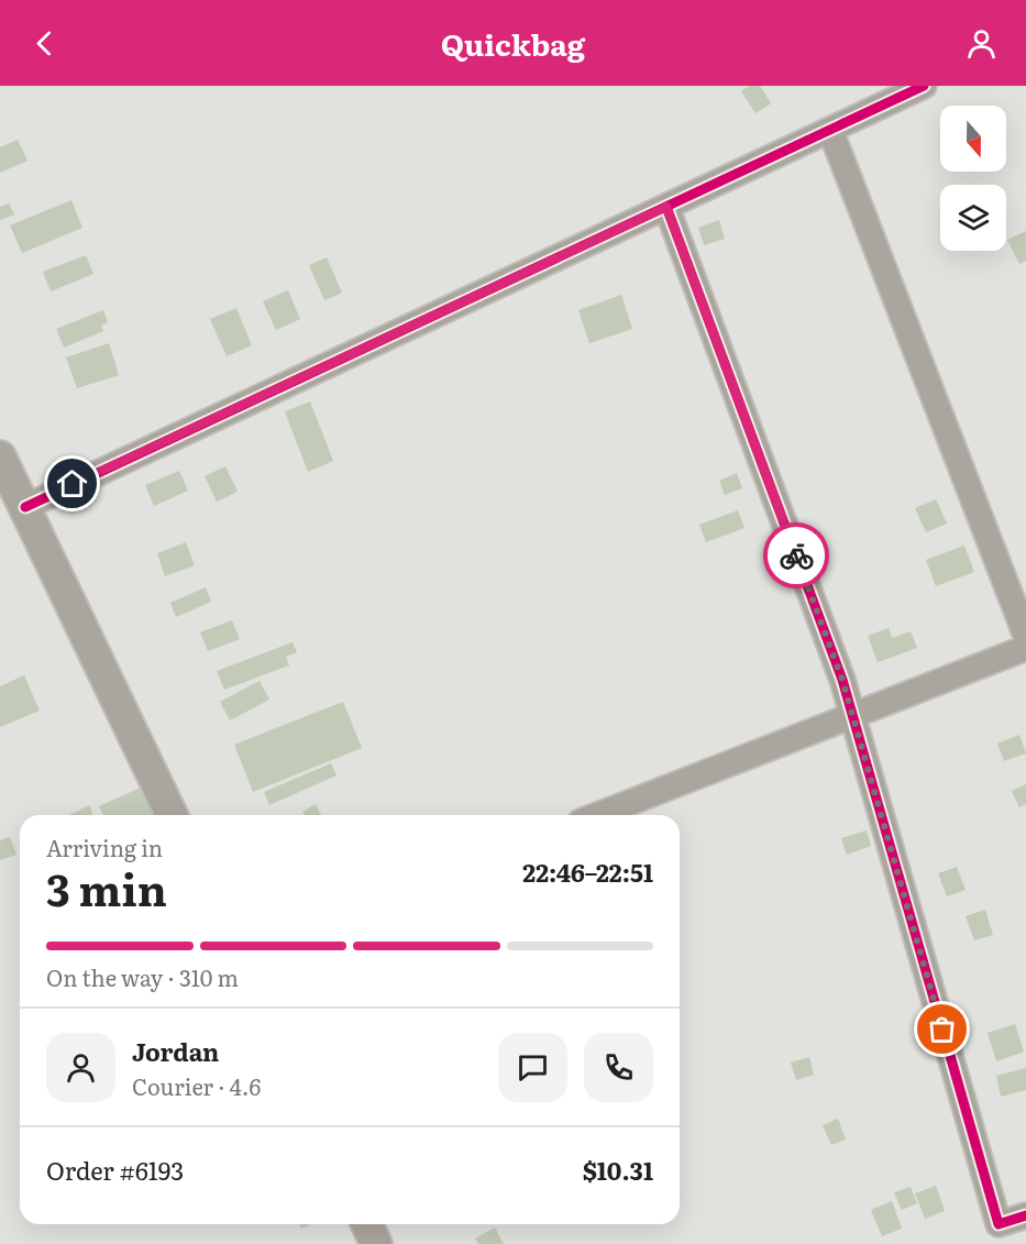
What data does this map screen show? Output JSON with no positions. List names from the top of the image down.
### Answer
{
  "north": "bottom",
  "page": {
    "header": "Quickbag",
    "heading": ["3 min", "Arriving in", "22:46–22:51"],
    "panel": [
      "Jordan",
      "Courier · 4.6",
      "Order #6193",
      "$10.31"
    ],
    "bar": "On the way · 310 m"
  }
}
